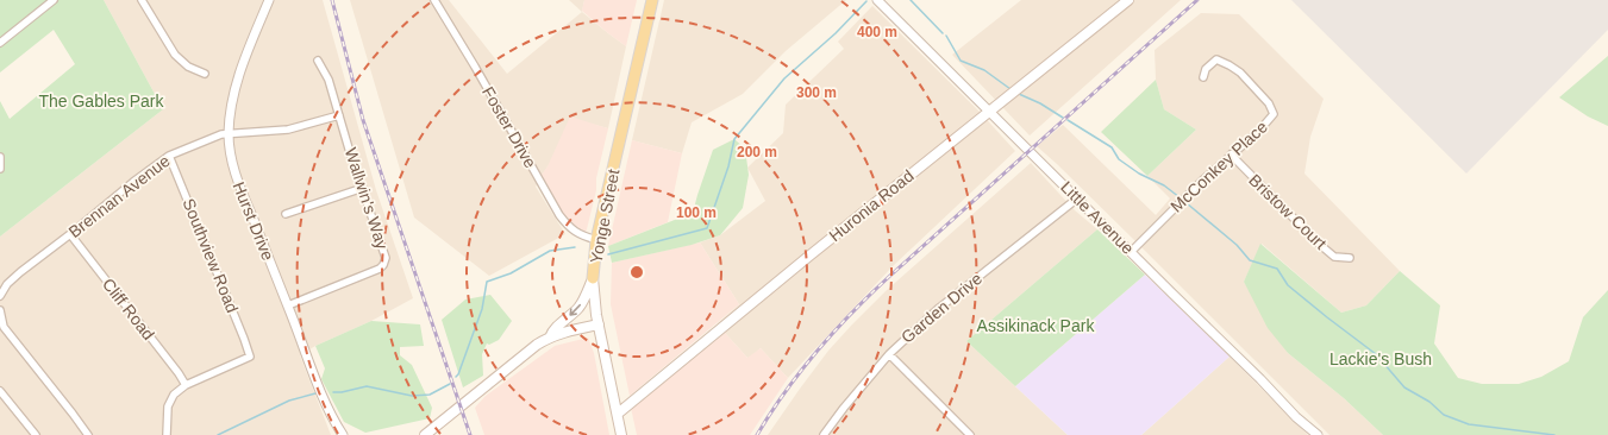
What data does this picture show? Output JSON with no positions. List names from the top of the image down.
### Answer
{
  "streets": {
    "main road": ["Huronia Road", "Yonge Street"],
    "street": [
      "Foster Drive",
      "McConkey Place",
      "Brennan Avenue",
      "Wallwin's Way",
      "Bristow Court",
      "Little Avenue",
      "Hurst Drive",
      "Southview Road",
      "Garden Drive",
      "Cliff Road"
    ]
  },
  "crossings": [
    ["Foster Drive", "Yonge Street"],
    ["McConkey Place", "Bristow Court"],
    ["McConkey Place", "Little Avenue"],
    ["Brennan Avenue", "Wallwin's Way"],
    ["Brennan Avenue", "Hurst Drive"],
    ["Brennan Avenue", "Southview Road"],
    ["Brennan Avenue", "Cliff Road"],
    ["Wallwin's Way", "Hurst Drive"],
    ["Huronia Road", "Yonge Street"],
    ["Huronia Road", "Little Avenue"],
    ["Little Avenue", "Garden Drive"],
    ["Southview Road", "Cliff Road"]
  ],
  "parks": ["The Gables Park", "Assikinack Park", "Lackie's Bush"],
  "rings": [
    "400 m",
    "300 m",
    "200 m",
    "100 m"
  ]
}
